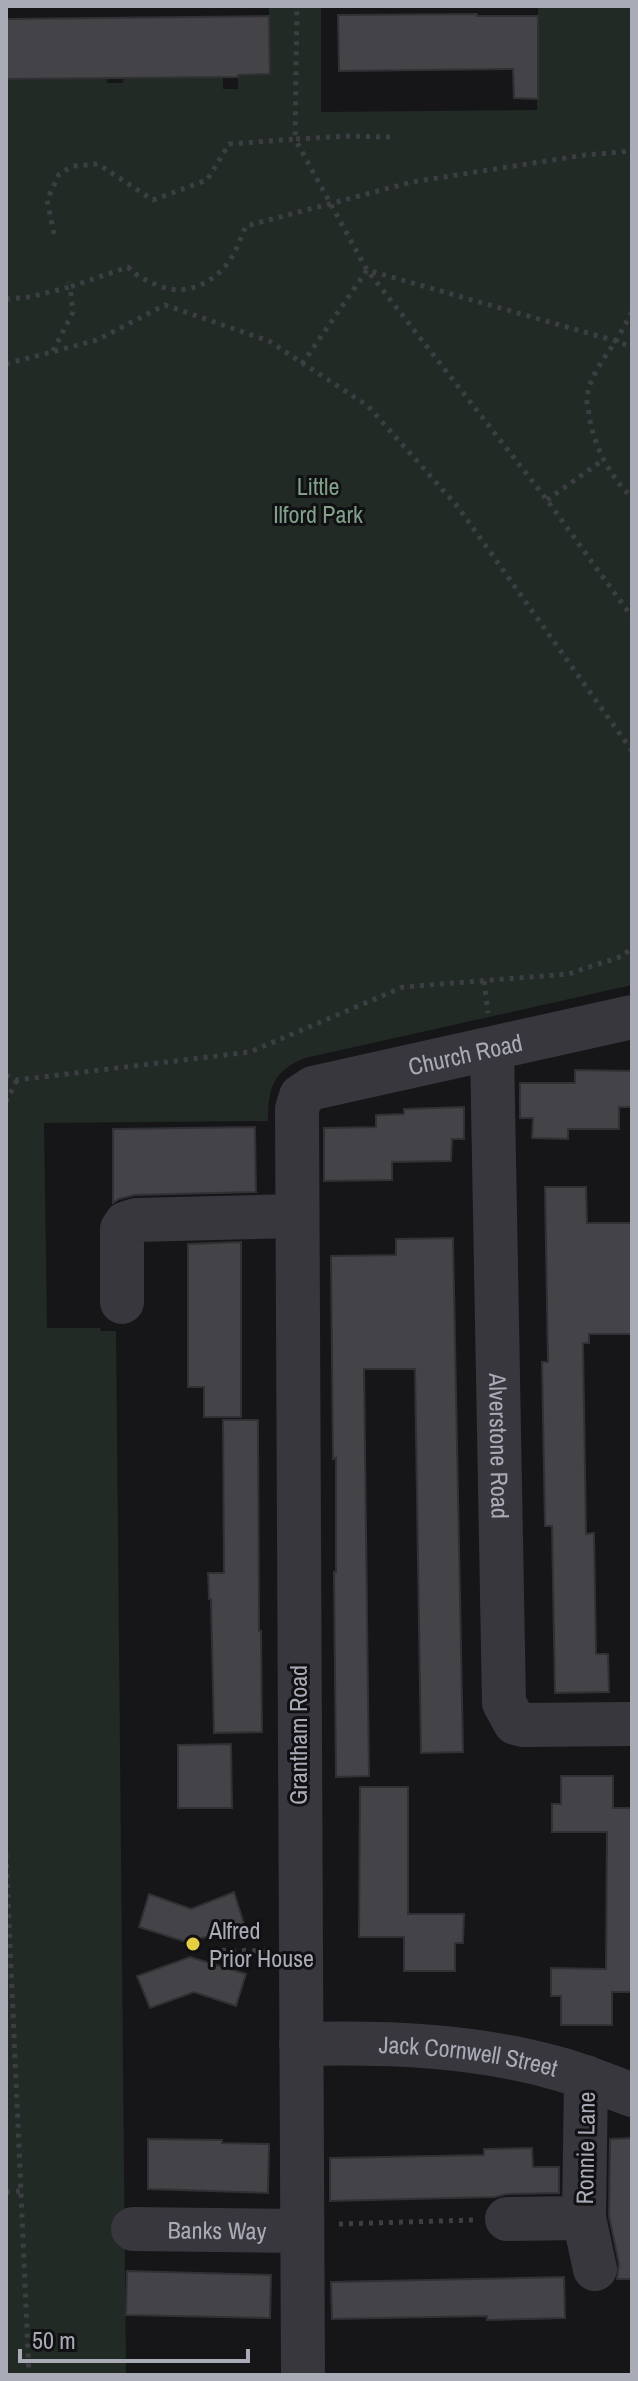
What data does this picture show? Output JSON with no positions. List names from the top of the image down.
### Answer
{
  "streets": {
    "street": [
      "Church Road",
      "Alverstone Road",
      "Grantham Road",
      "Jack Cornwell Street",
      "Ronnie Lane",
      "Banks Way"
    ]
  },
  "crossings": [
    ["Church Road", "Alverstone Road"],
    ["Church Road", "Grantham Road"],
    ["Grantham Road", "Jack Cornwell Street"],
    ["Grantham Road", "Banks Way"],
    ["Jack Cornwell Street", "Ronnie Lane"]
  ],
  "parks": ["Little Ilford Park"],
  "places": ["Alfred Prior House"],
  "scale_bar": "50 m"
}
